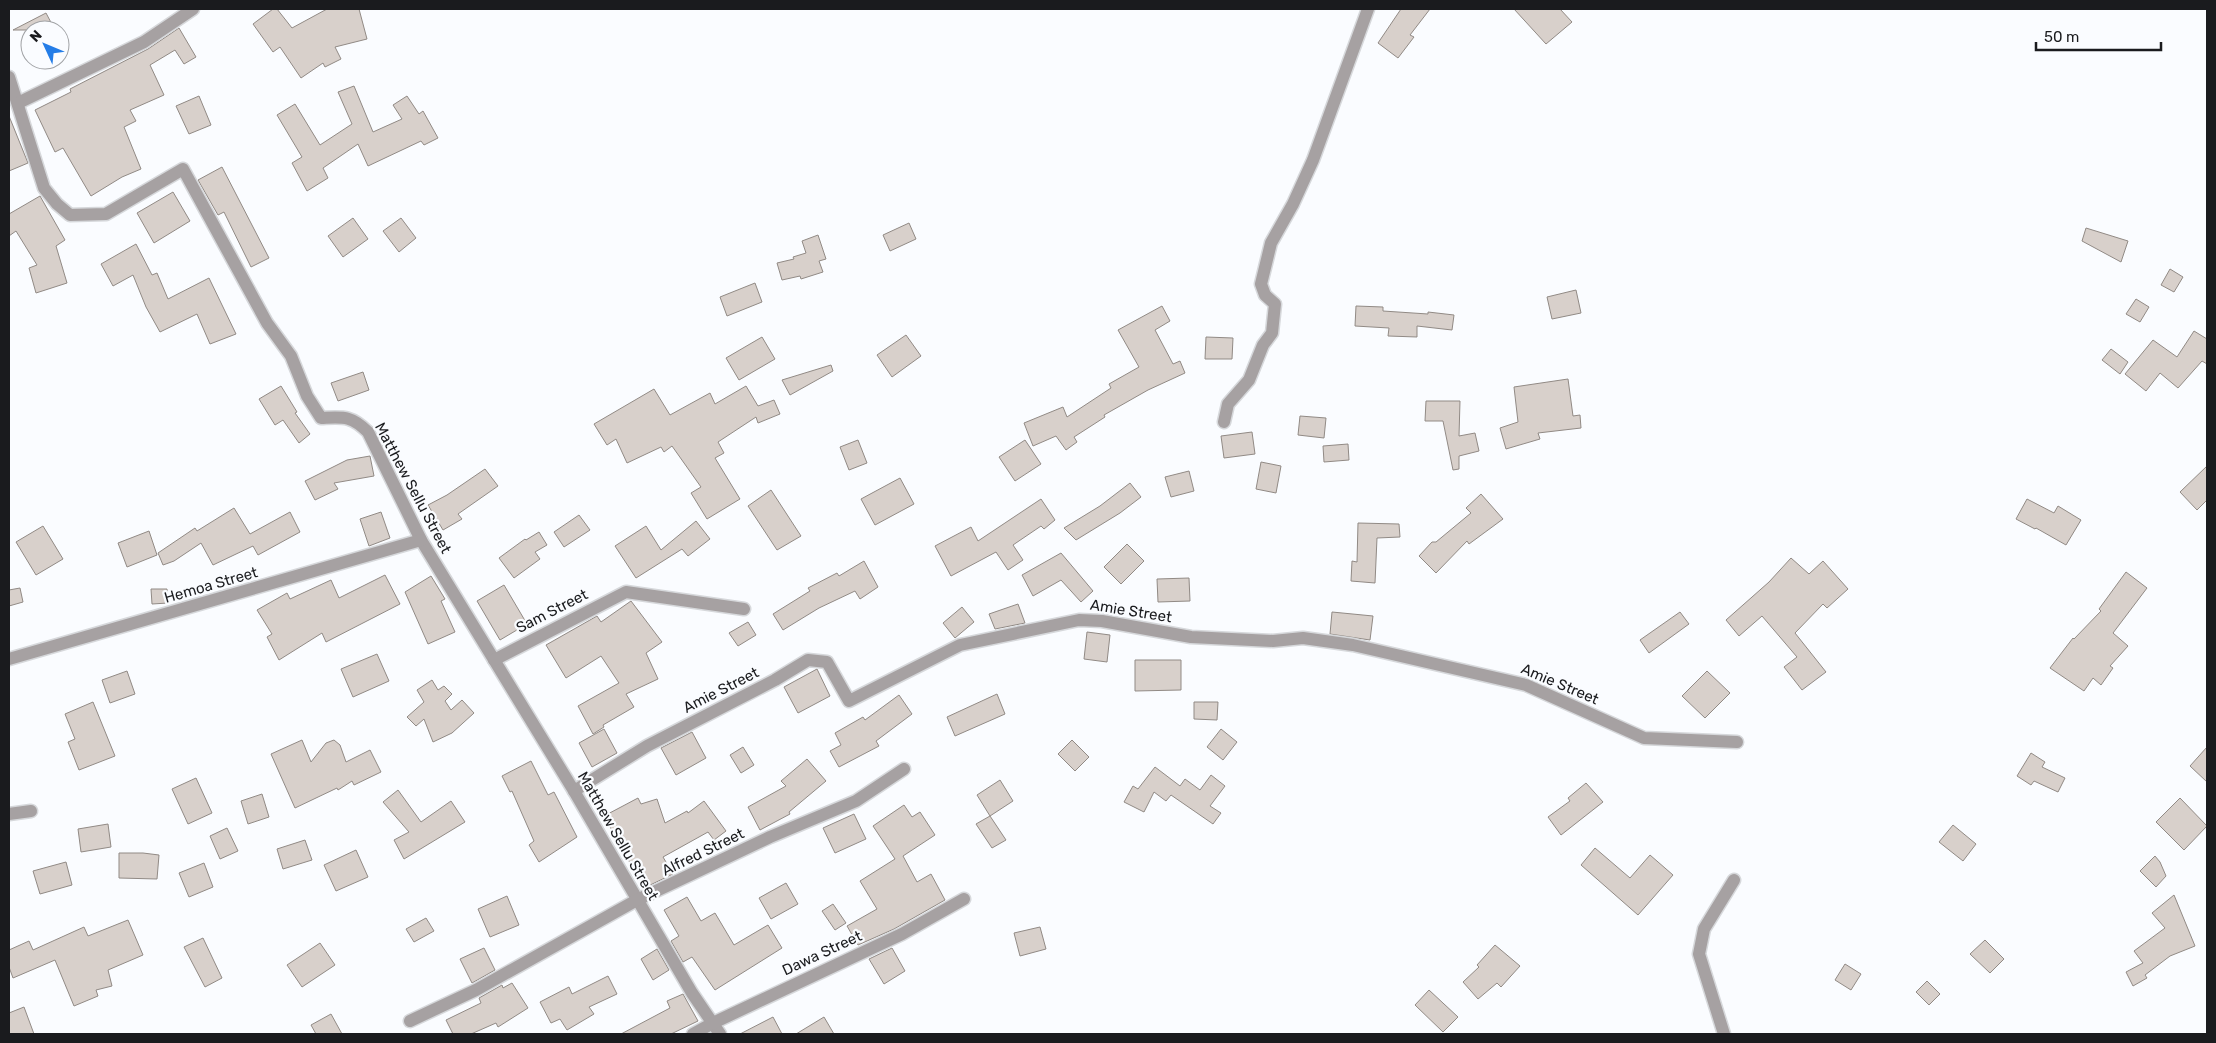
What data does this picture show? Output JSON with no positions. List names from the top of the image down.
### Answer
{
  "streets": {
    "street": [
      "Matthew Sellu Street",
      "Hemoa Street",
      "Sam Street",
      "Amie Street",
      "Alfred Street",
      "Dawa Street"
    ]
  },
  "crossings": [
    ["Matthew Sellu Street", "Hemoa Street"],
    ["Matthew Sellu Street", "Sam Street"],
    ["Matthew Sellu Street", "Amie Street"],
    ["Matthew Sellu Street", "Alfred Street"],
    ["Matthew Sellu Street", "Dawa Street"]
  ],
  "scale_bar": "50 m",
  "north": "top left"
}
